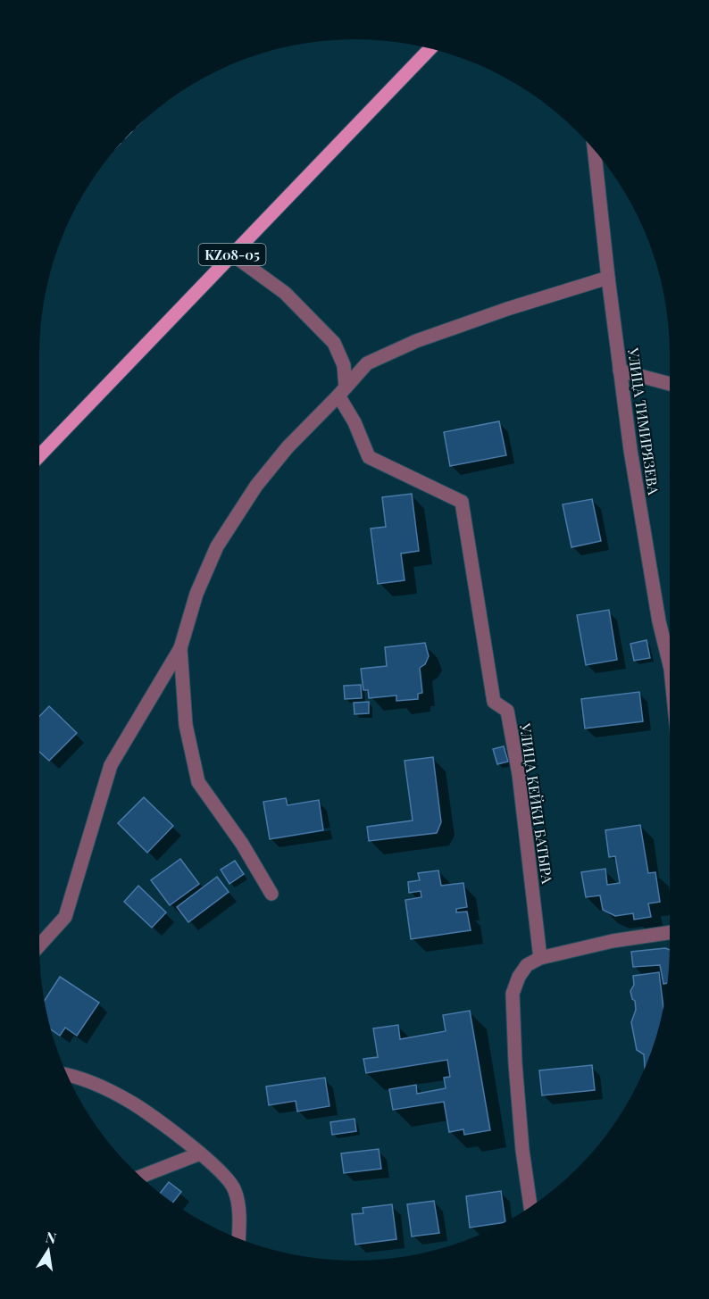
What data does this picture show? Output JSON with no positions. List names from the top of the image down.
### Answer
{
  "streets": {
    "main road": ["KZ08-05"],
    "street": ["УЛИЦА ТИМИРЯЗЕВА", "УЛИЦА КЕЙКИ БАТЫРА"]
  },
  "north": "top"
}
